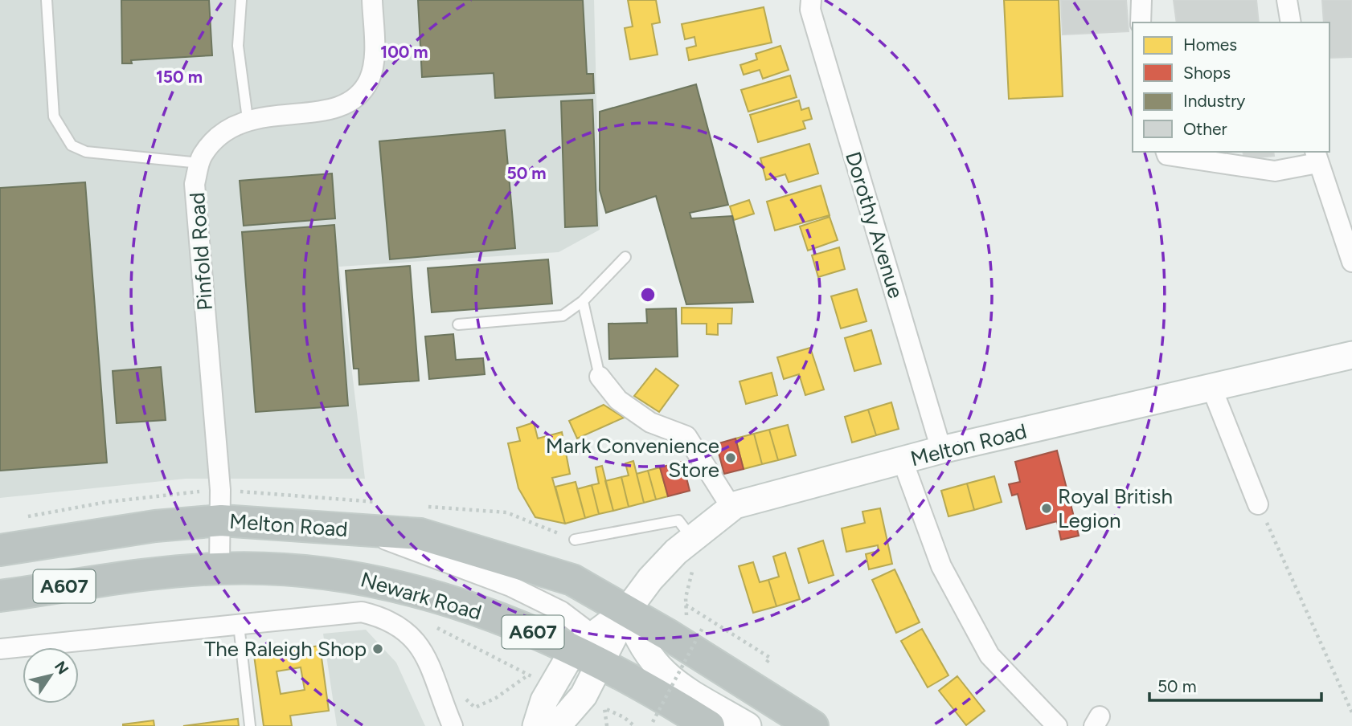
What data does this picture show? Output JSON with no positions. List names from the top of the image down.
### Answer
{
  "streets": {
    "highway": ["Melton Road", "A607", "Newark Road"],
    "street": ["Dorothy Avenue", "Pinfold Road"]
  },
  "crossings": [
    ["Dorothy Avenue", "Melton Road"],
    ["Pinfold Road", "Melton Road"],
    ["Melton Road", "A607"],
    ["Melton Road", "Newark Road"]
  ],
  "places": ["Mark Convenience Store", "Royal British Legion", "The Raleigh Shop"],
  "legend": [
    "Homes",
    "Shops",
    "Industry",
    "Other"
  ],
  "scale_bar": "50 m",
  "north": "top right",
  "rings": ["100 m", "150 m", "50 m"]
}
